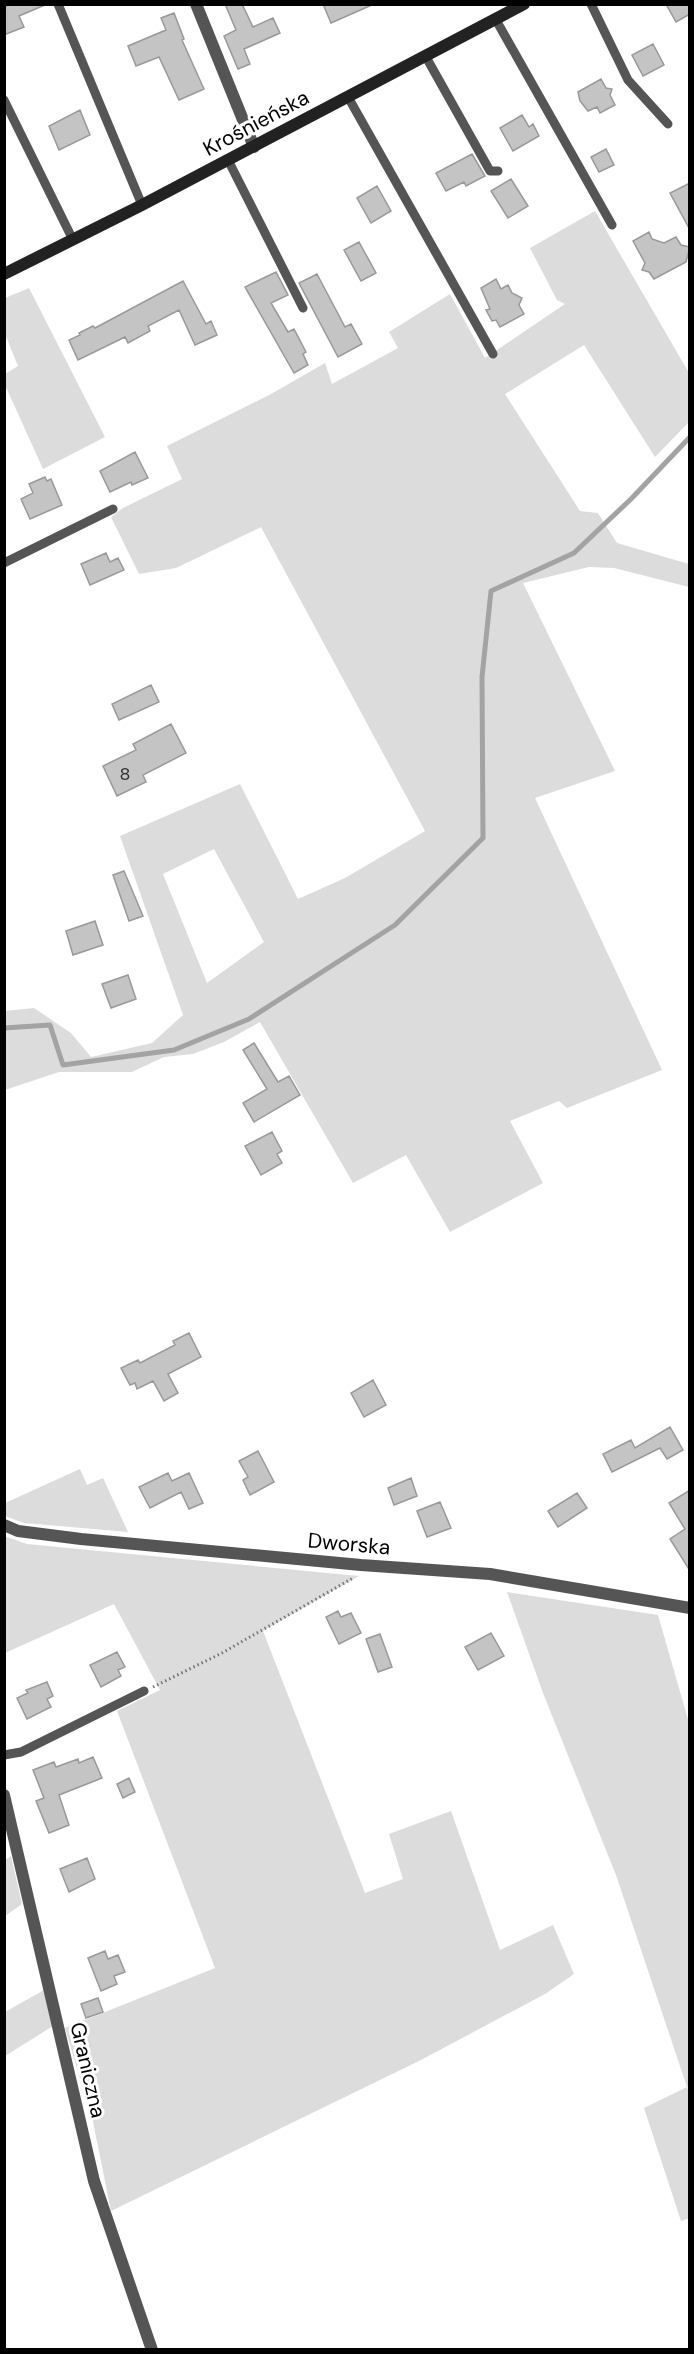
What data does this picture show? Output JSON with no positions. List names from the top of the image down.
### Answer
{
  "streets": {
    "main road": ["Krośnieńska"],
    "street": ["Dworska", "Graniczna"]
  },
  "house_numbers": ["8"]
}
